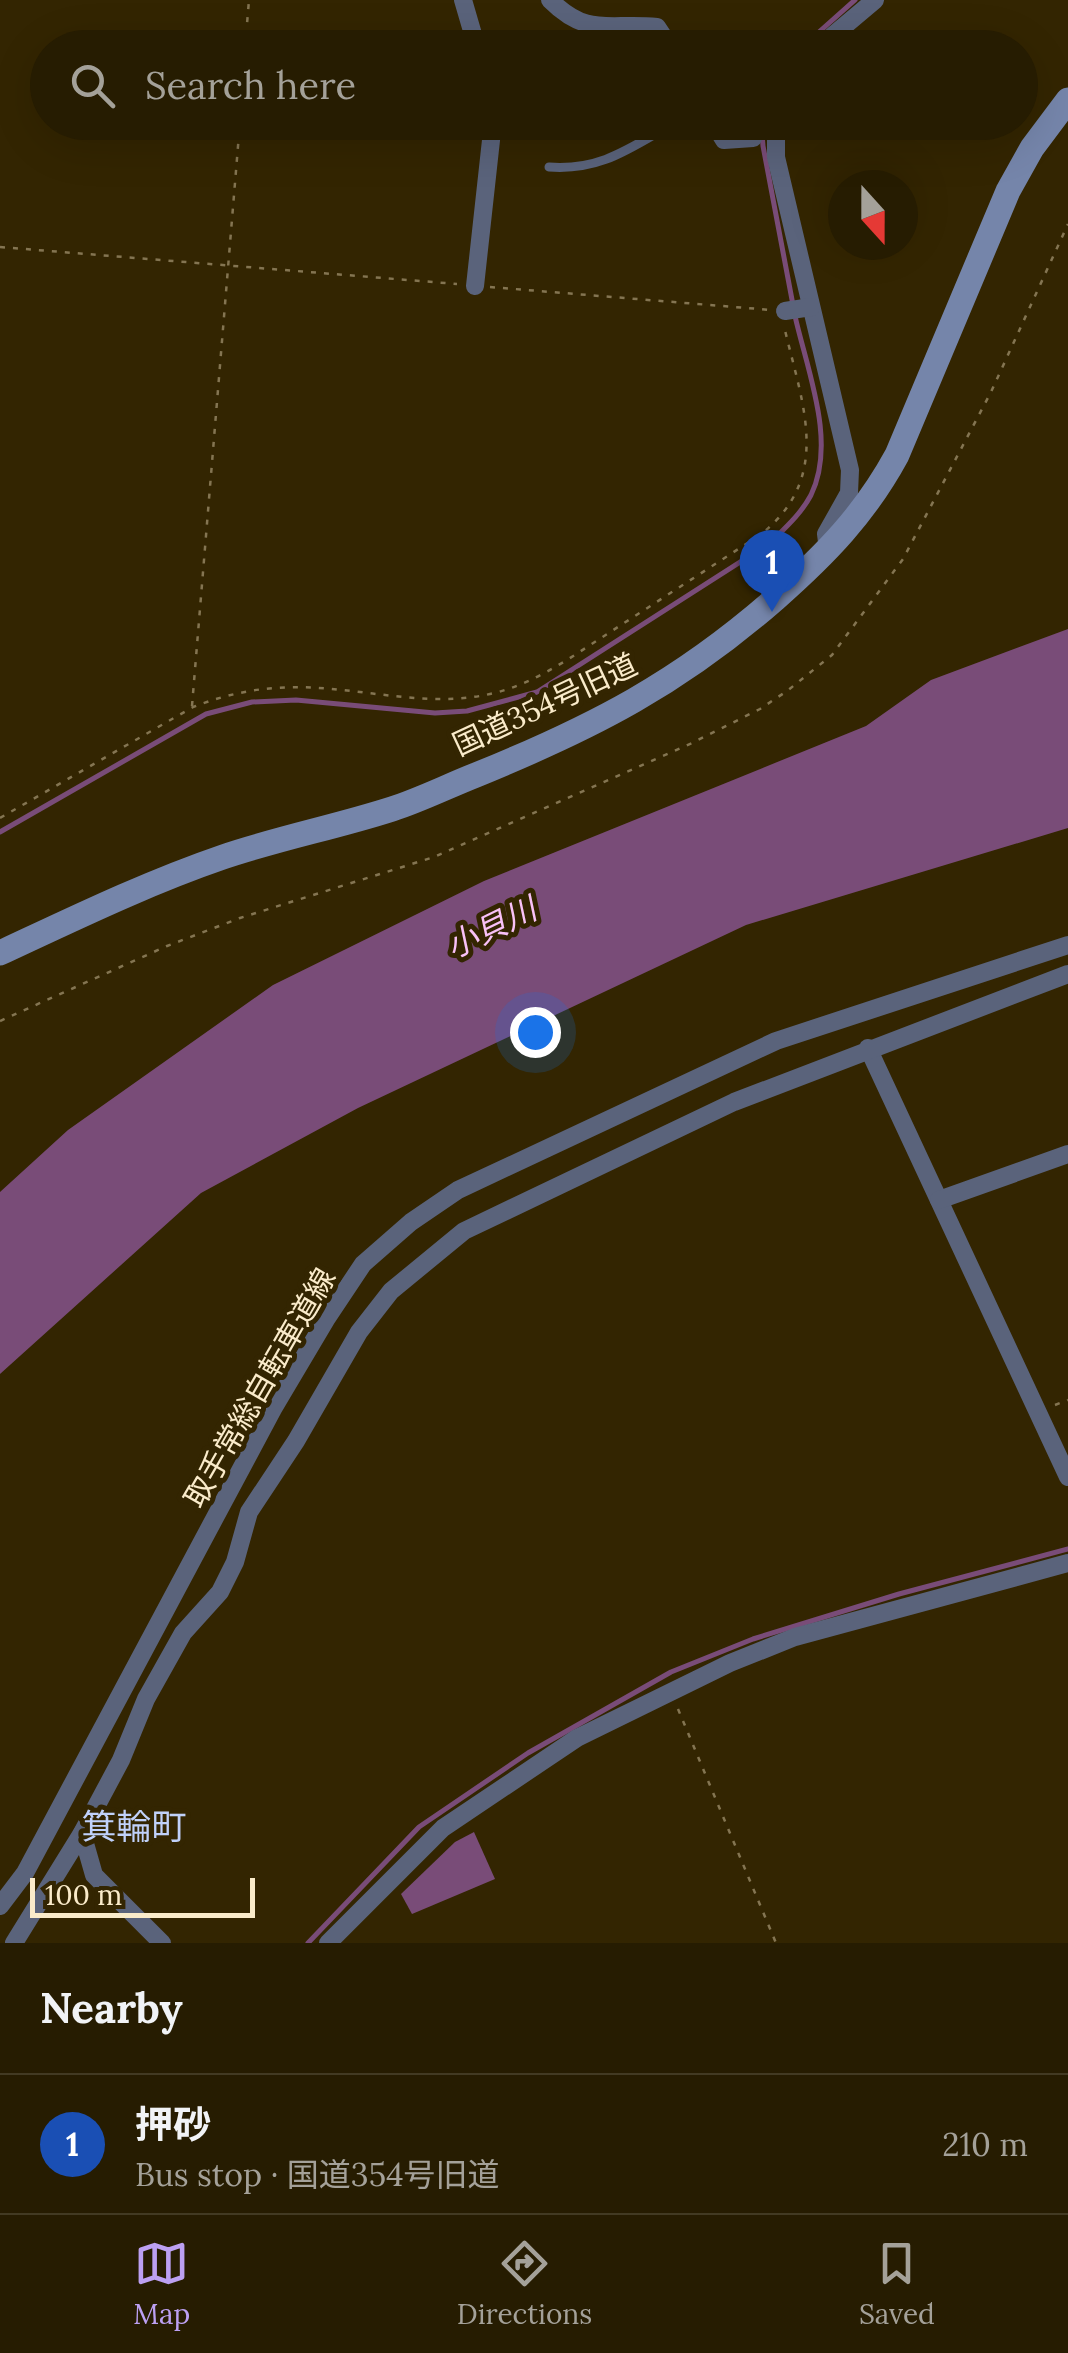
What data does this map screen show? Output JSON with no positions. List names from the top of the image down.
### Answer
{
  "streets": {
    "street": ["国道354号旧道", "取手常総自転車道線"]
  },
  "districts": ["箕輪町"],
  "water": ["小貝川"],
  "scale_bar": "100 m",
  "north": "bottom",
  "page": {
    "search": "Search here",
    "pins": "1",
    "scale": "100 m",
    "heading": "Nearby",
    "list": [
      {
        "mark": "1",
        "name": "押砂",
        "note": "Bus stop · 国道354号旧道",
        "value": "210 m"
      }
    ],
    "nav": ["Map", "Directions", "Saved"]
  }
}
